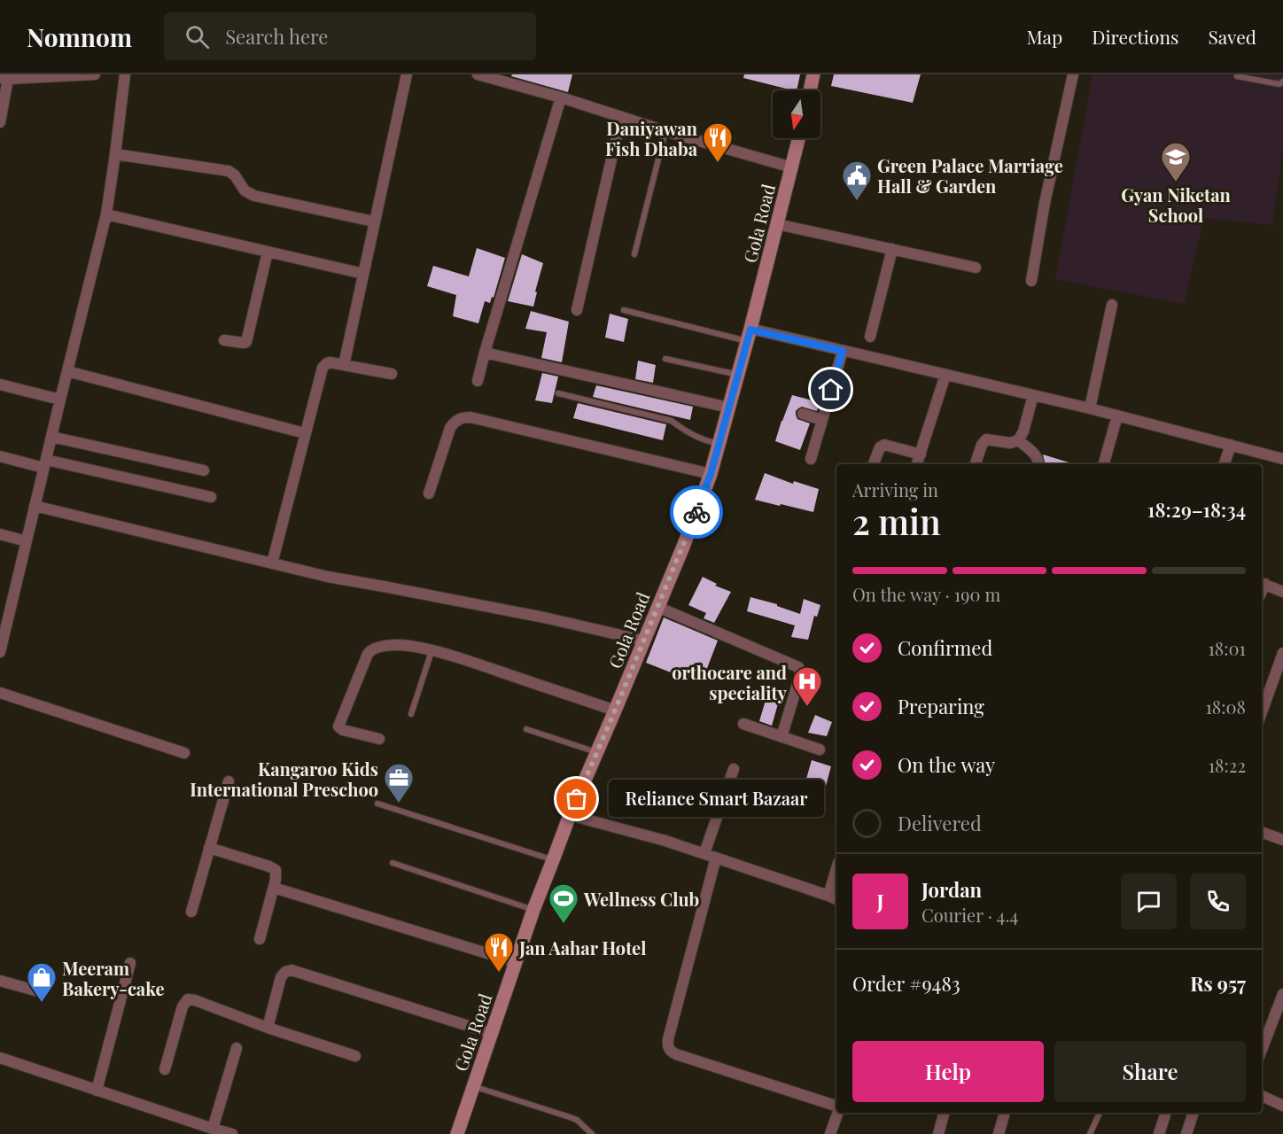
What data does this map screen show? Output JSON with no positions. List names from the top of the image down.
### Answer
{
  "streets": {
    "street": ["Gola Road"]
  },
  "places": {
    "restaurant": ["Daniyawan Fish Dhaba", "Jan Aahar Hotel"],
    "school or university": ["Gyan Niketan School"],
    "public building": ["Green Palace Marriage Hall & Garden"],
    "hospital": ["orthocare and speciality"],
    "other": ["Reliance Smart Bazaar"],
    "office": ["Kangaroo Kids International Preschoo"],
    "sports": ["Wellness Club"],
    "shop": ["Meeram Bakery-cake"]
  },
  "north": "bottom",
  "page": {
    "header": "Nomnom",
    "search": "Search here",
    "nav": ["Map", "Directions", "Saved"],
    "heading": ["2 min", "Arriving in", "18:29–18:34"],
    "panel": [
      "Jordan",
      "Courier · 4.4",
      "Order #9483",
      "Rs 957"
    ],
    "bar": "On the way · 190 m",
    "list": [
      ["Confirmed", "18:01"],
      ["Preparing", "18:08"],
      ["On the way", "18:22"],
      "Delivered"
    ],
    "bubble": "Reliance Smart Bazaar",
    "round": "J",
    "buttons": ["Help", "Share"]
  }
}
